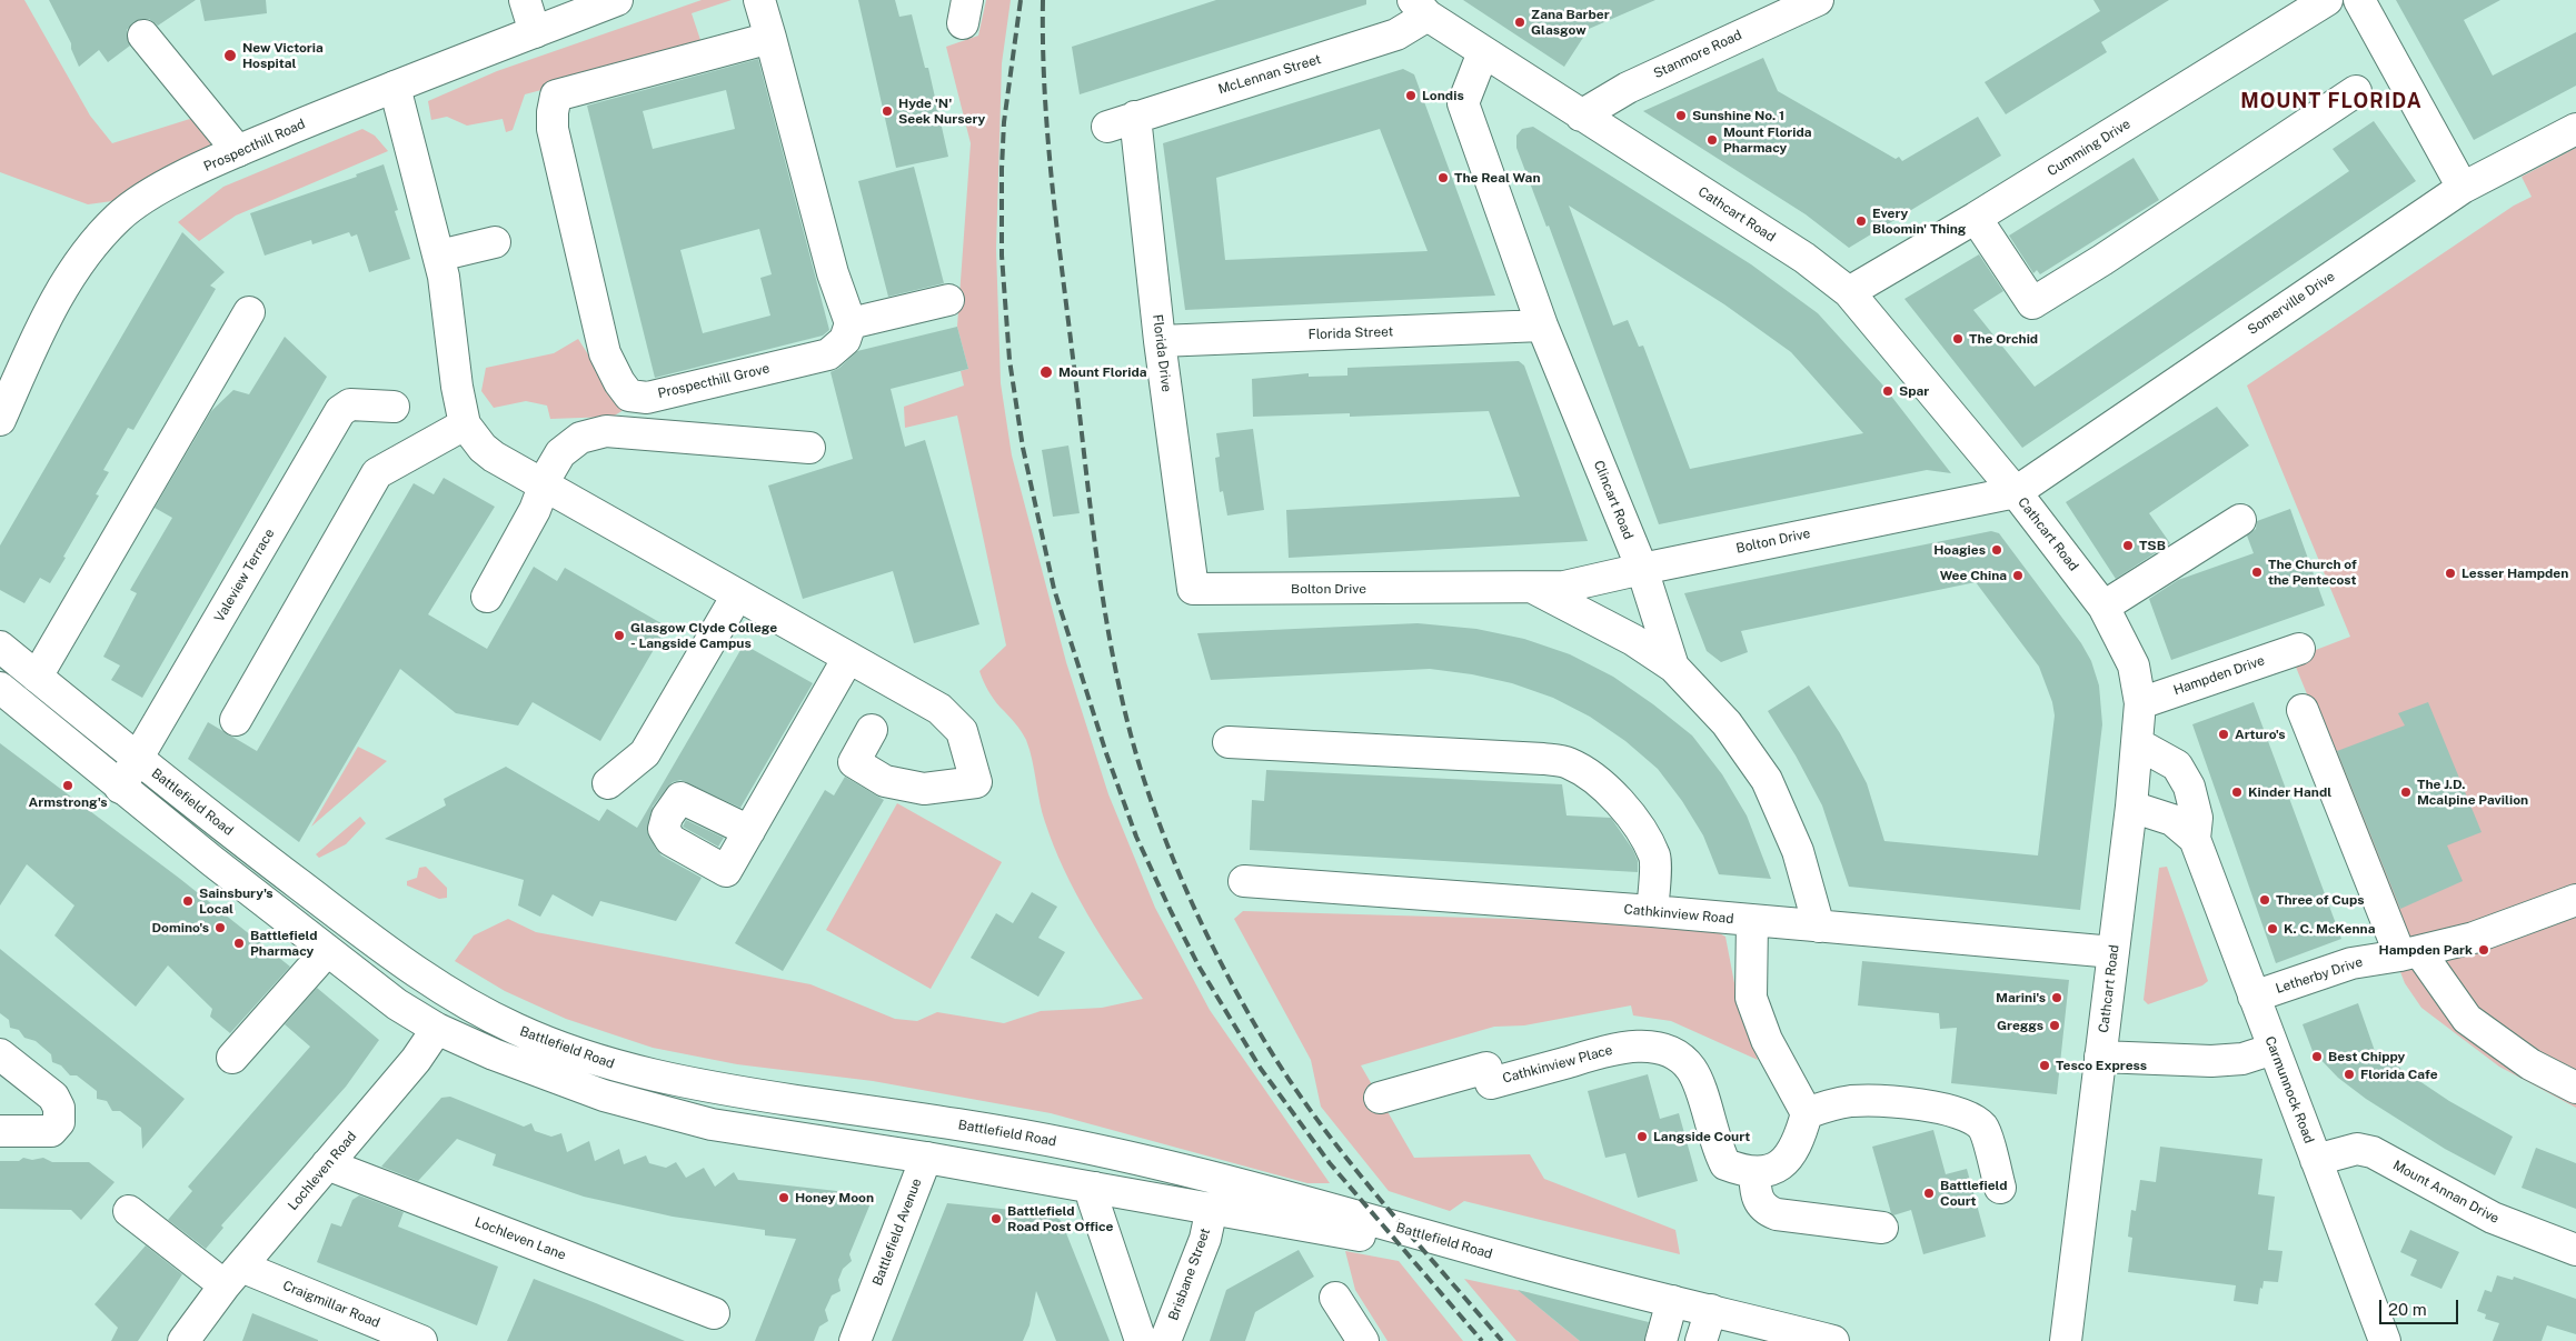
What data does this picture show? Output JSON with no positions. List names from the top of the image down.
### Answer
{
  "streets": {
    "street": [
      "Stanmore Road",
      "McLennan Street",
      "Prospecthill Road",
      "Cumming Drive",
      "Cathcart Road",
      "Somerville Drive",
      "Florida Street",
      "Florida Drive",
      "Prospecthill Grove",
      "Clincart Road",
      "Bolton Drive",
      "Valeview Terrace",
      "Hampden Drive",
      "Battlefield Road",
      "Cathkinview Road",
      "Letherby Drive",
      "Cathkinview Place",
      "Carmunnock Road",
      "Lochleven Road",
      "Mount Annan Drive",
      "Battlefield Avenue",
      "Lochleven Lane",
      "Brisbane Street",
      "Craigmillar Road"
    ]
  },
  "crossings": [
    ["Stanmore Road", "Cathcart Road"],
    ["McLennan Street", "Cathcart Road"],
    ["McLennan Street", "Florida Drive"],
    ["Cumming Drive", "Cathcart Road"],
    ["Cathcart Road", "Somerville Drive"],
    ["Cathcart Road", "Clincart Road"],
    ["Cathcart Road", "Bolton Drive"],
    ["Cathcart Road", "Hampden Drive"],
    ["Cathcart Road", "Cathkinview Road"],
    ["Cathcart Road", "Carmunnock Road"],
    ["Somerville Drive", "Bolton Drive"],
    ["Florida Street", "Florida Drive"],
    ["Florida Street", "Clincart Road"],
    ["Florida Drive", "Bolton Drive"],
    ["Clincart Road", "Bolton Drive"],
    ["Clincart Road", "Cathkinview Road"],
    ["Valeview Terrace", "Battlefield Road"],
    ["Battlefield Road", "Lochleven Road"],
    ["Battlefield Road", "Battlefield Avenue"],
    ["Battlefield Road", "Brisbane Street"],
    ["Letherby Drive", "Carmunnock Road"],
    ["Carmunnock Road", "Mount Annan Drive"],
    ["Lochleven Road", "Lochleven Lane"],
    ["Lochleven Road", "Craigmillar Road"]
  ],
  "districts": ["MOUNT FLORIDA"],
  "places": [
    "Zana Barber Glasgow",
    "New Victoria Hospital",
    "Londis",
    "Hyde 'N' Seek Nursery",
    "Sunshine No. 1",
    "Mount Florida Pharmacy",
    "The Real Wan",
    "Every Bloomin' Thing",
    "The Orchid",
    "Mount Florida",
    "Spar",
    "TSB",
    "Hoagies",
    "The Church of the Pentecost",
    "Lesser Hampden",
    "Wee China",
    "Glasgow Clyde College - Langside Campus",
    "Arturo's",
    "Armstrong's",
    "Kinder Handl",
    "The J.D. Mcalpine Pavilion",
    "Three of Cups",
    "Sainsbury's Local",
    "Domino's",
    "K. C. McKenna",
    "Battlefield Pharmacy",
    "Hampden Park",
    "Marini's",
    "Greggs",
    "Best Chippy",
    "Tesco Express",
    "Florida Cafe",
    "Langside Court",
    "Battlefield Court",
    "Honey Moon",
    "Battlefield Road Post Office"
  ],
  "scale_bar": "20 m"
}
